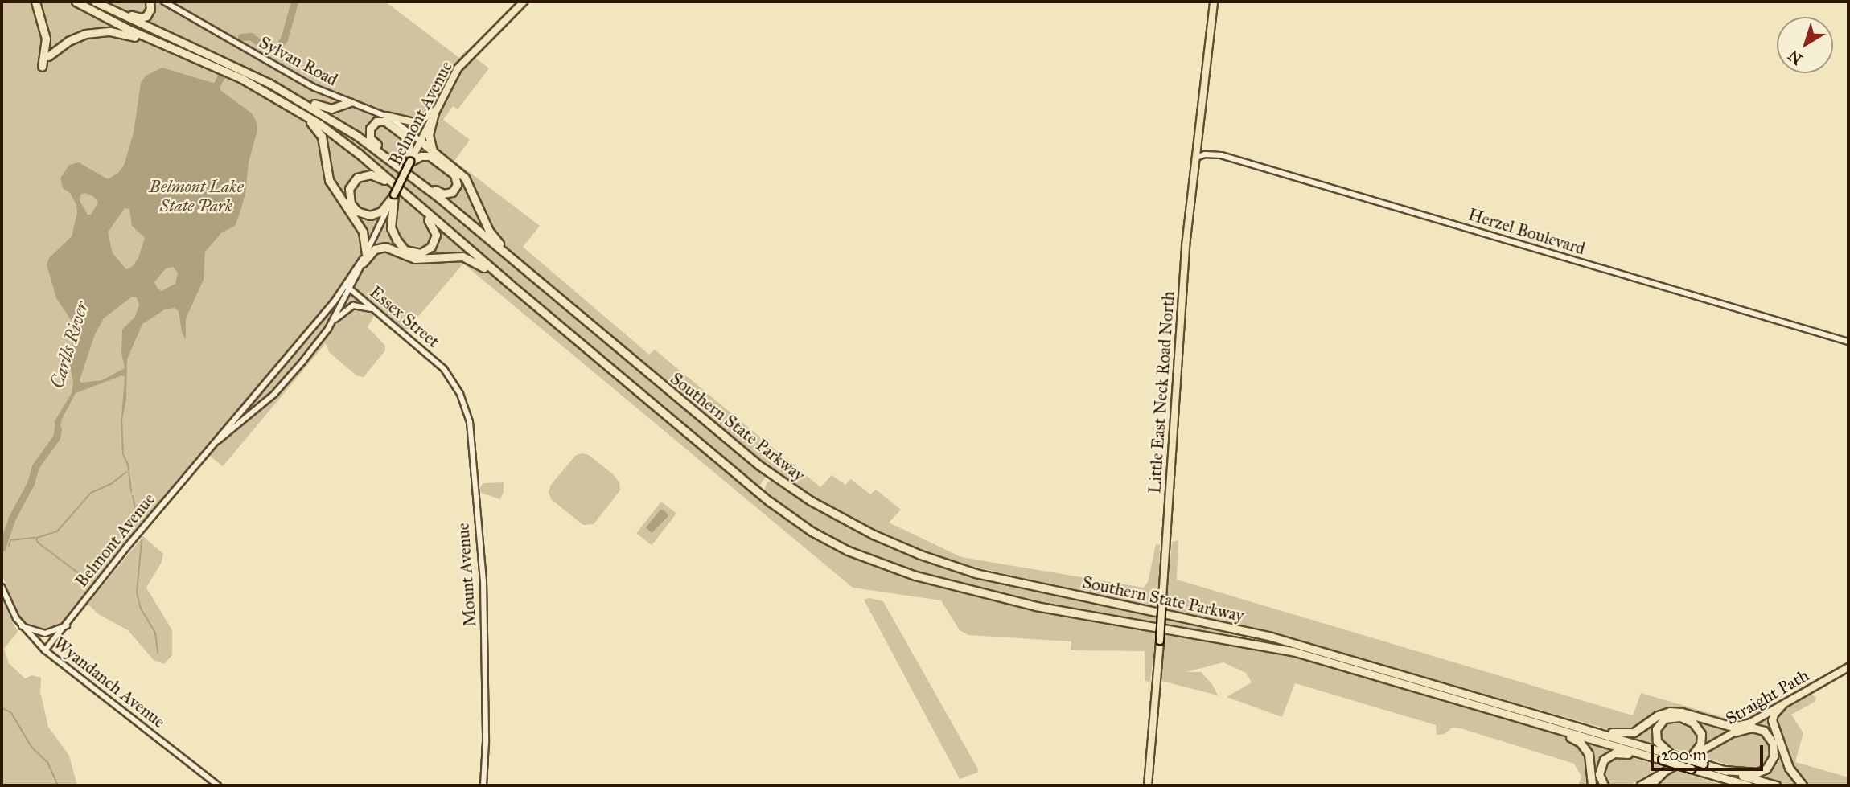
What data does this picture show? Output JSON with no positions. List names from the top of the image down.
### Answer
{
  "streets": {
    "highway": ["Southern State Parkway"],
    "main road": ["Belmont Avenue", "Little East Neck Road North", "Straight Path"],
    "street": [
      "Sylvan Road",
      "Herzel Boulevard",
      "Essex Street",
      "Mount Avenue",
      "Wyandanch Avenue"
    ]
  },
  "crossings": [
    ["Sylvan Road", "Belmont Avenue"],
    ["Belmont Avenue", "Essex Street"],
    ["Belmont Avenue", "Southern State Parkway"],
    ["Belmont Avenue", "Wyandanch Avenue"],
    ["Herzel Boulevard", "Little East Neck Road North"],
    ["Essex Street", "Mount Avenue"]
  ],
  "water": ["Carlls River"],
  "parks": ["Belmont Lake State Park"],
  "scale_bar": "200 m",
  "north": "bottom left"
}
